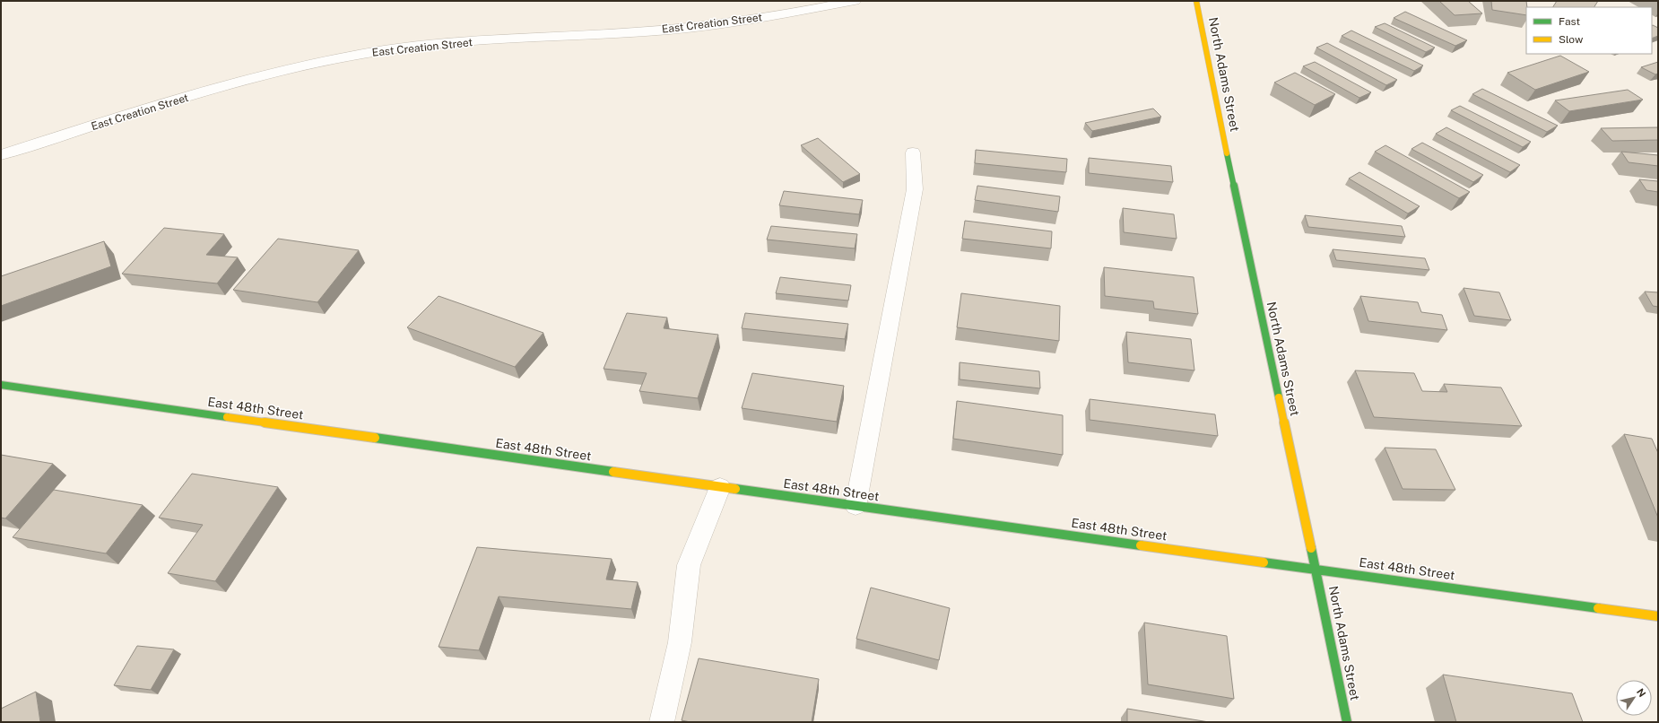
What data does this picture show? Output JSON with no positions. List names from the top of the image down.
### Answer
{
  "streets": {
    "street": ["East Creation Street", "North Adams Street", "East 48th Street"]
  },
  "crossings": [
    ["North Adams Street", "East 48th Street"]
  ],
  "legend": ["Fast", "Slow"],
  "north": "top right"
}
